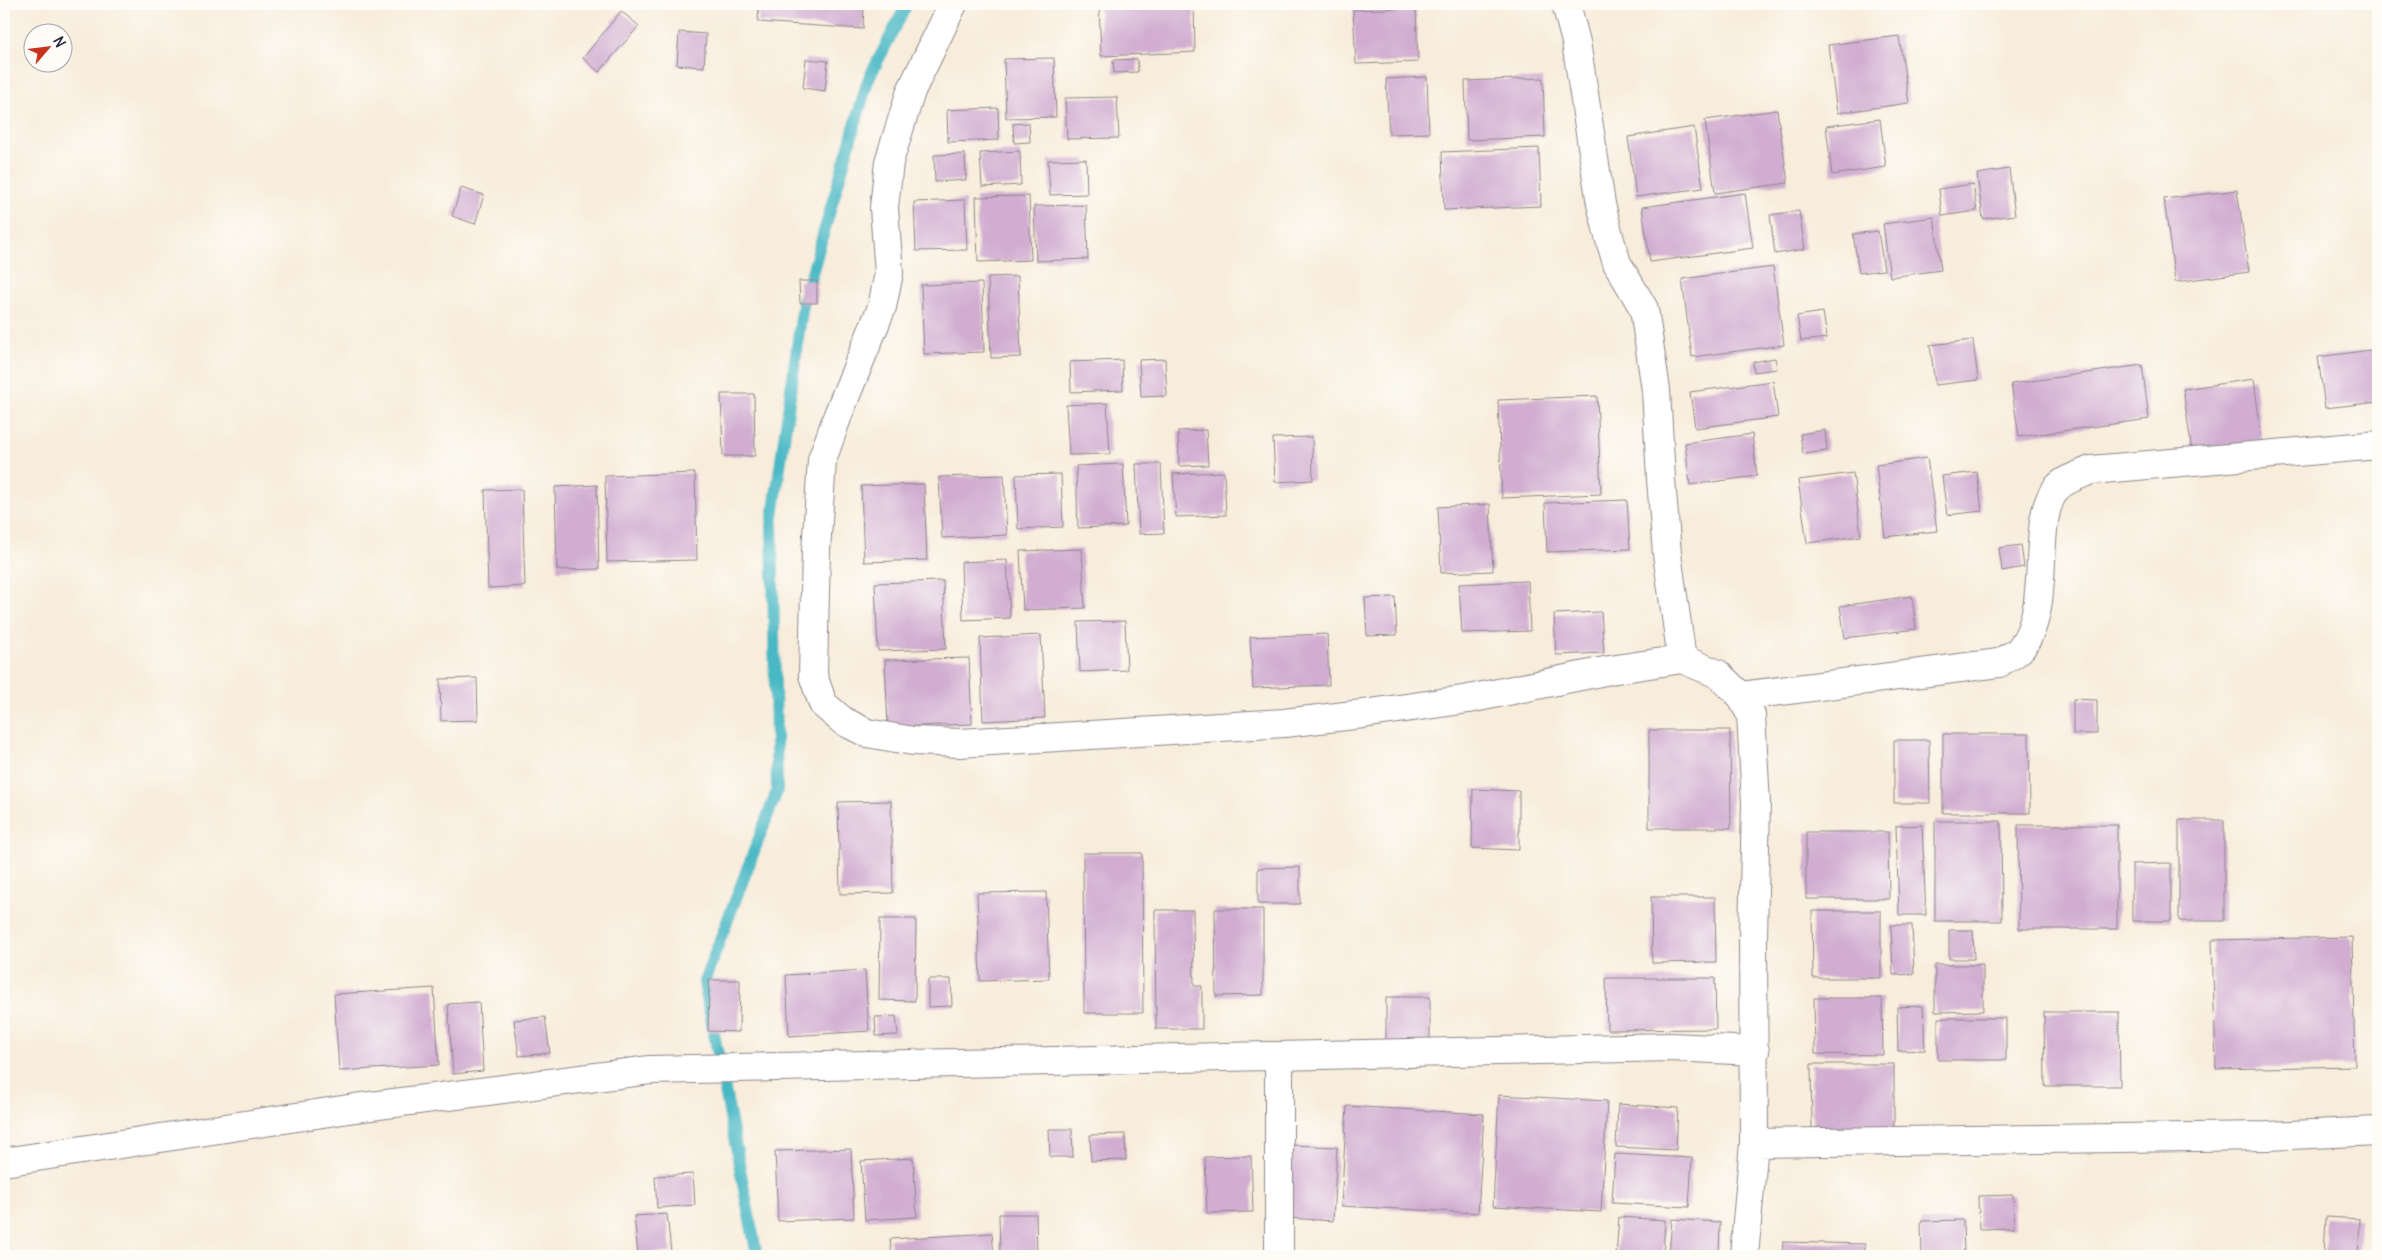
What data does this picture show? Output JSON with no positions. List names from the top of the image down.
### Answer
{
  "north": "top right"
}
